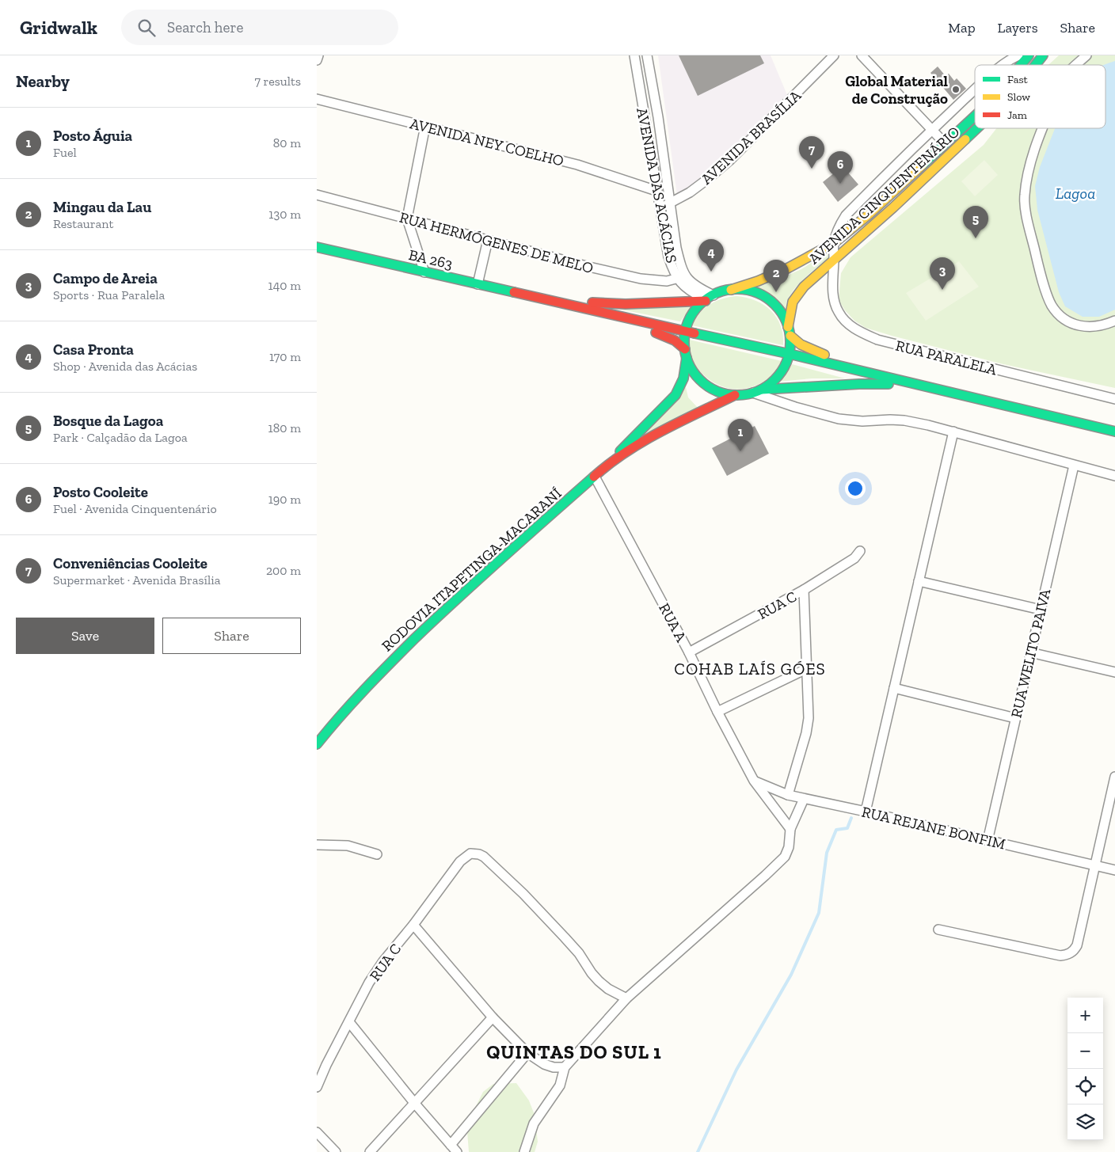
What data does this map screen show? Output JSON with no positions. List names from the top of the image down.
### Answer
{
  "streets": {
    "main road": ["AVENIDA CINQUENTENÁRIO", "BA 263", "RODOVIA ITAPETINGA-MACARANÍ"],
    "street": [
      "AVENIDA BRASÍLIA",
      "AVENIDA NEY COELHO",
      "AVENIDA DAS ACÁCIAS",
      "RUA HERMÓGENES DE MELO",
      "RUA PARALELA",
      "RUA C",
      "RUA A",
      "RUA WELITO PAIVA",
      "RUA REJANE BONFIM"
    ]
  },
  "crossings": [
    ["AVENIDA BRASÍLIA", "AVENIDA DAS ACÁCIAS"],
    ["AVENIDA NEY COELHO", "AVENIDA DAS ACÁCIAS"],
    ["AVENIDA DAS ACÁCIAS", "AVENIDA CINQUENTENÁRIO"],
    ["AVENIDA DAS ACÁCIAS", "RUA HERMÓGENES DE MELO"],
    ["AVENIDA CINQUENTENÁRIO", "BA 263"],
    ["AVENIDA CINQUENTENÁRIO", "RUA PARALELA"],
    ["RODOVIA ITAPETINGA-MACARANÍ", "RUA A"],
    ["RUA C", "RUA A"],
    ["RUA A", "RUA REJANE BONFIM"],
    ["RUA WELITO PAIVA", "RUA REJANE BONFIM"]
  ],
  "districts": ["COHAB LAÍS GÓES", "QUINTAS DO SUL 1"],
  "water": ["Lagoa"],
  "places": ["Global Material de Construção"],
  "legend": ["Fast", "Slow", "Jam"],
  "page": {
    "header": "Gridwalk",
    "search": "Search here",
    "nav": ["Map", "Layers", "Share"],
    "heading": ["Nearby", "7 results"],
    "list": [
      {
        "mark": "1",
        "name": "Posto Águia",
        "note": "Fuel",
        "value": "80 m"
      },
      {
        "mark": "2",
        "name": "Mingau da Lau",
        "note": "Restaurant",
        "value": "130 m"
      },
      {
        "mark": "3",
        "name": "Campo de Areia",
        "note": "Sports · Rua Paralela",
        "value": "140 m"
      },
      {
        "mark": "4",
        "name": "Casa Pronta",
        "note": "Shop · Avenida das Acácias",
        "value": "170 m"
      },
      {
        "mark": "5",
        "name": "Bosque da Lagoa",
        "note": "Park · Calçadão da Lagoa",
        "value": "180 m"
      },
      {
        "mark": "6",
        "name": "Posto Cooleite",
        "note": "Fuel · Avenida Cinquentenário",
        "value": "190 m"
      },
      {
        "mark": "7",
        "name": "Conveniências Cooleite",
        "note": "Supermarket · Avenida Brasília",
        "value": "200 m"
      }
    ],
    "pins": [
      "7",
      "6",
      "5",
      "4",
      "3",
      "2",
      "1"
    ],
    "buttons": ["Save", "Share"],
    "map_buttons": ["+", "−"]
  }
}
